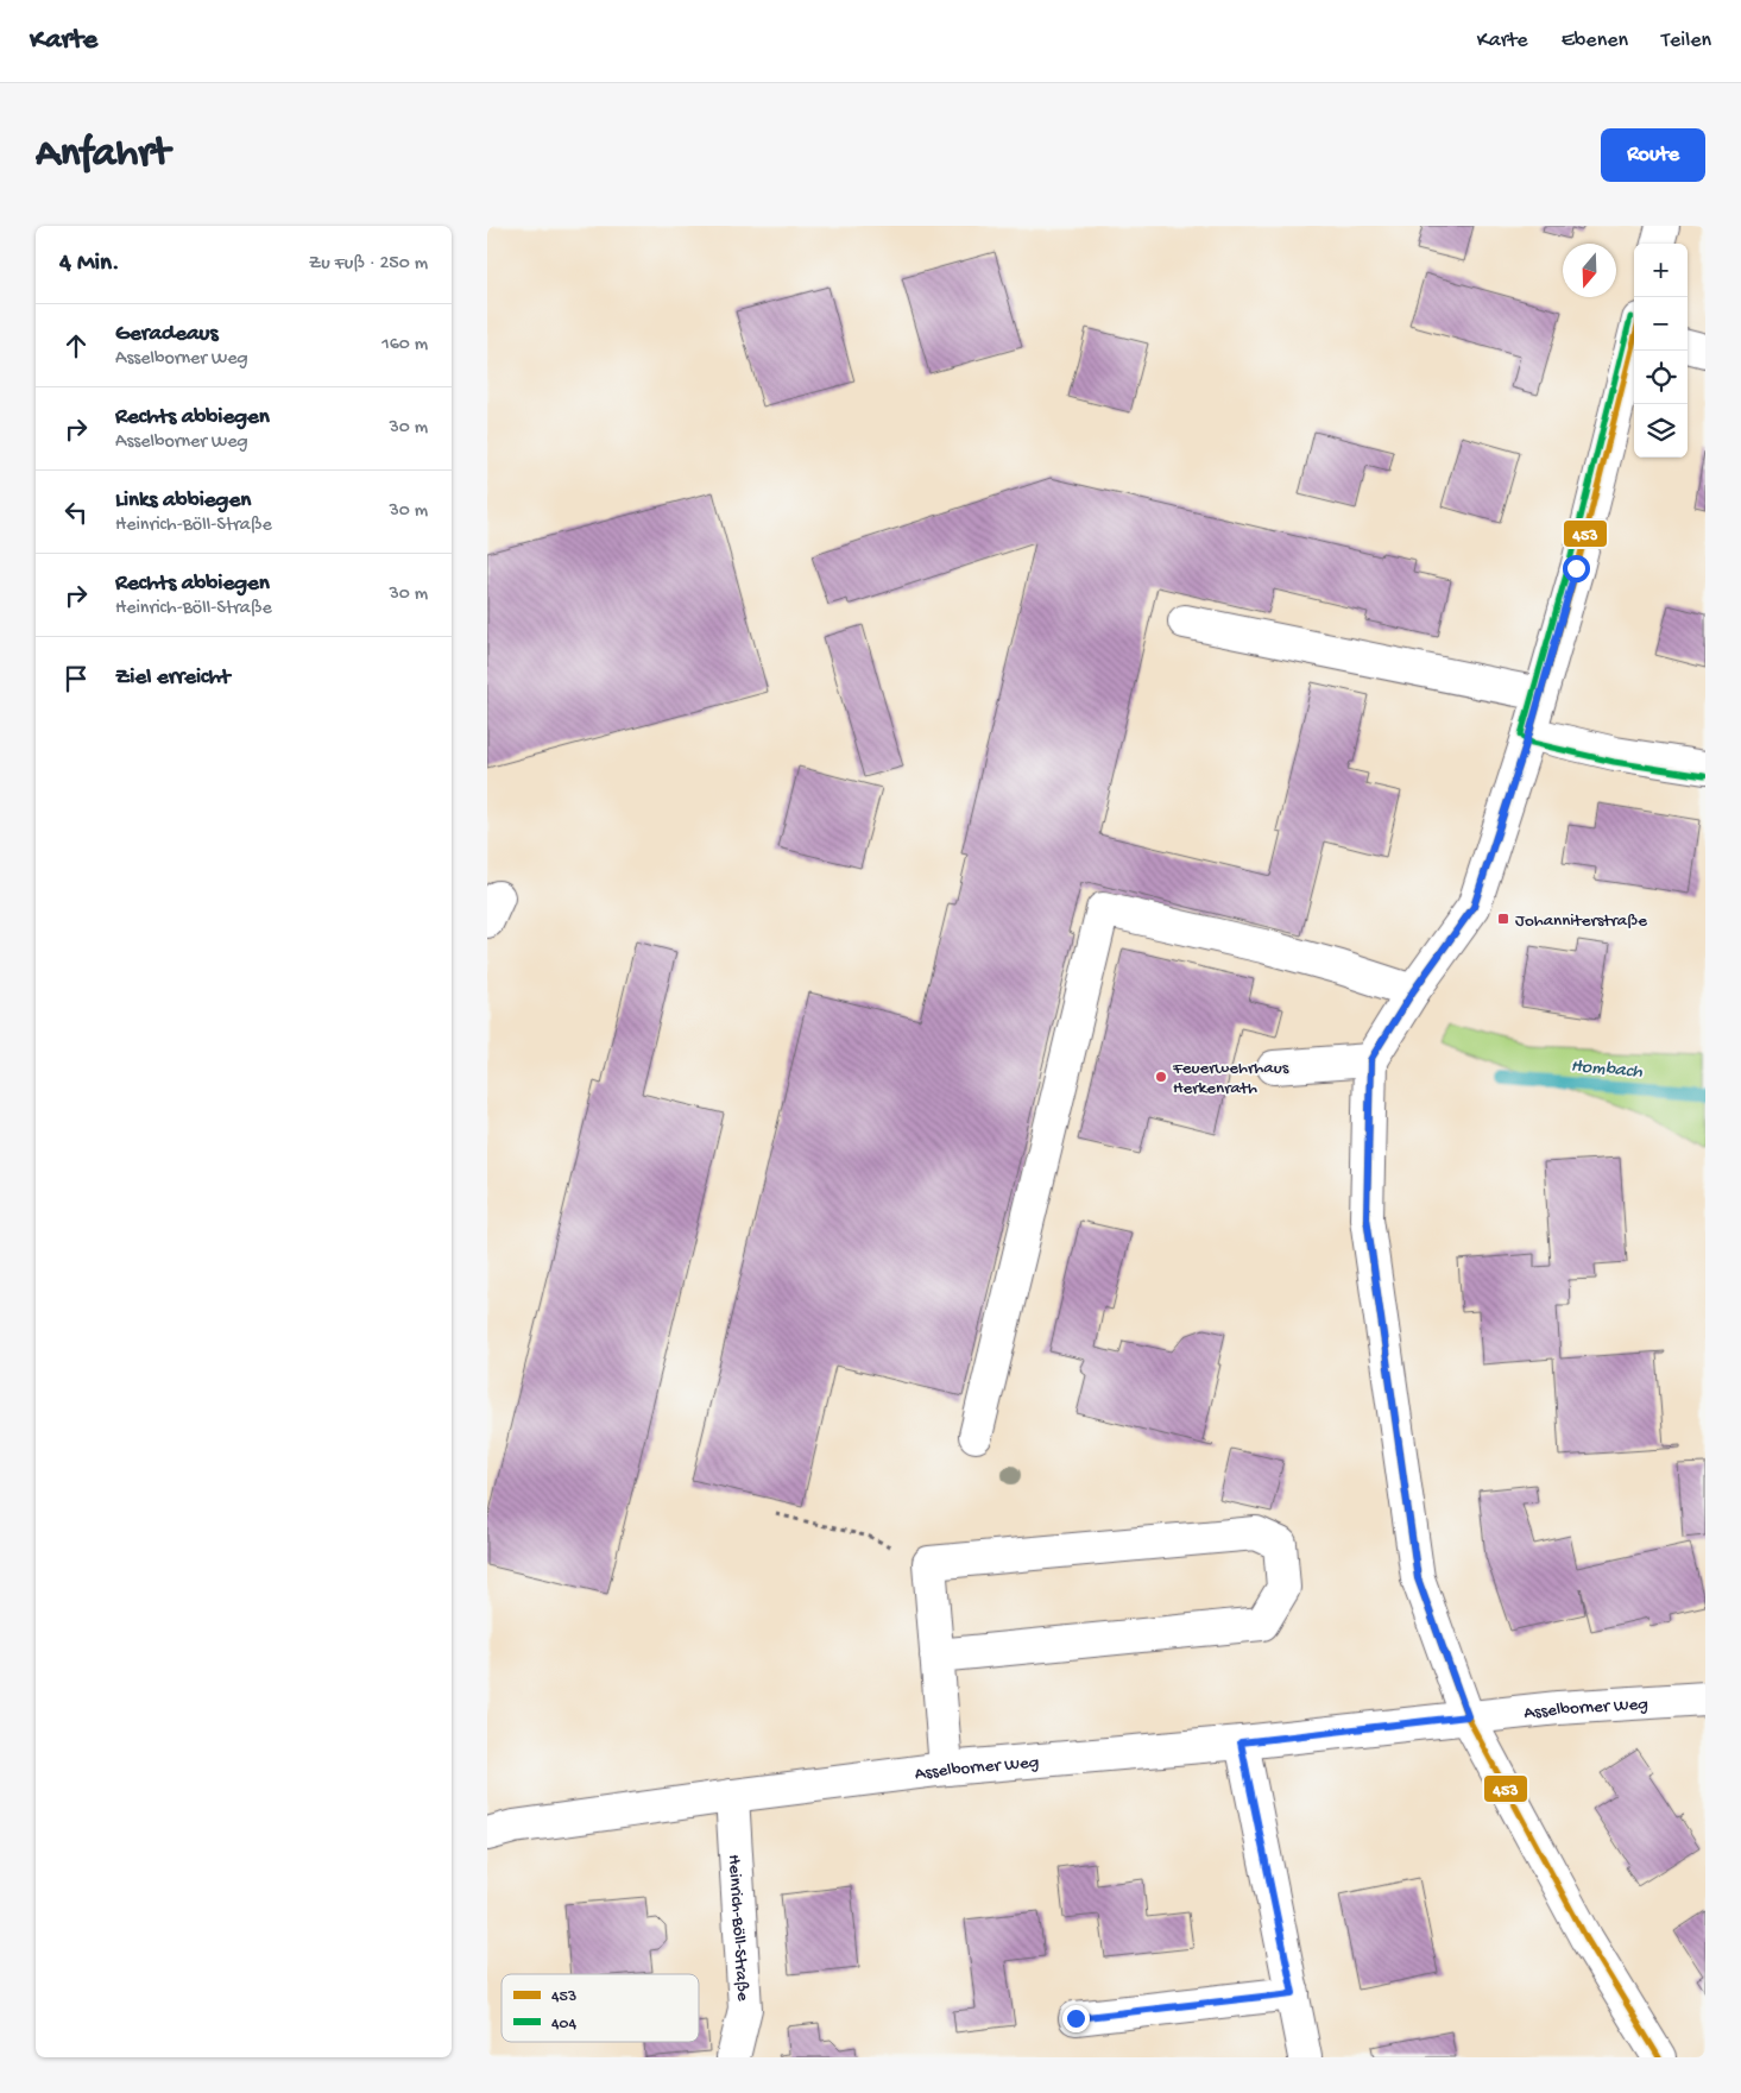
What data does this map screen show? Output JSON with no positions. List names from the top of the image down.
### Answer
{
  "streets": {
    "street": ["Asselborner Weg", "Heinrich-Böll-Straße"]
  },
  "crossings": [
    ["Asselborner Weg", "Heinrich-Böll-Straße"]
  ],
  "water": ["Hombach"],
  "places": {
    "transit": ["Johanniterstraße"],
    "other": ["Feuerwehrhaus Herkenrath"]
  },
  "lines": ["transit line 404", "transit line 453"],
  "legend": ["453", "404"],
  "north": "bottom",
  "page": {
    "header": "Karte",
    "nav": ["Karte", "Ebenen", "Teilen"],
    "buttons": "Route",
    "title": "Anfahrt",
    "heading": ["4 Min.", "Zu Fuß · 250 m"],
    "map_buttons": ["+", "−"],
    "list": [
      ["Geradeaus", "Asselborner Weg", "160 m"],
      ["Rechts abbiegen", "Asselborner Weg", "30 m"],
      ["Links abbiegen", "Heinrich-Böll-Straße", "30 m"],
      ["Rechts abbiegen", "Heinrich-Böll-Straße", "30 m"],
      "Ziel erreicht"
    ]
  }
}
